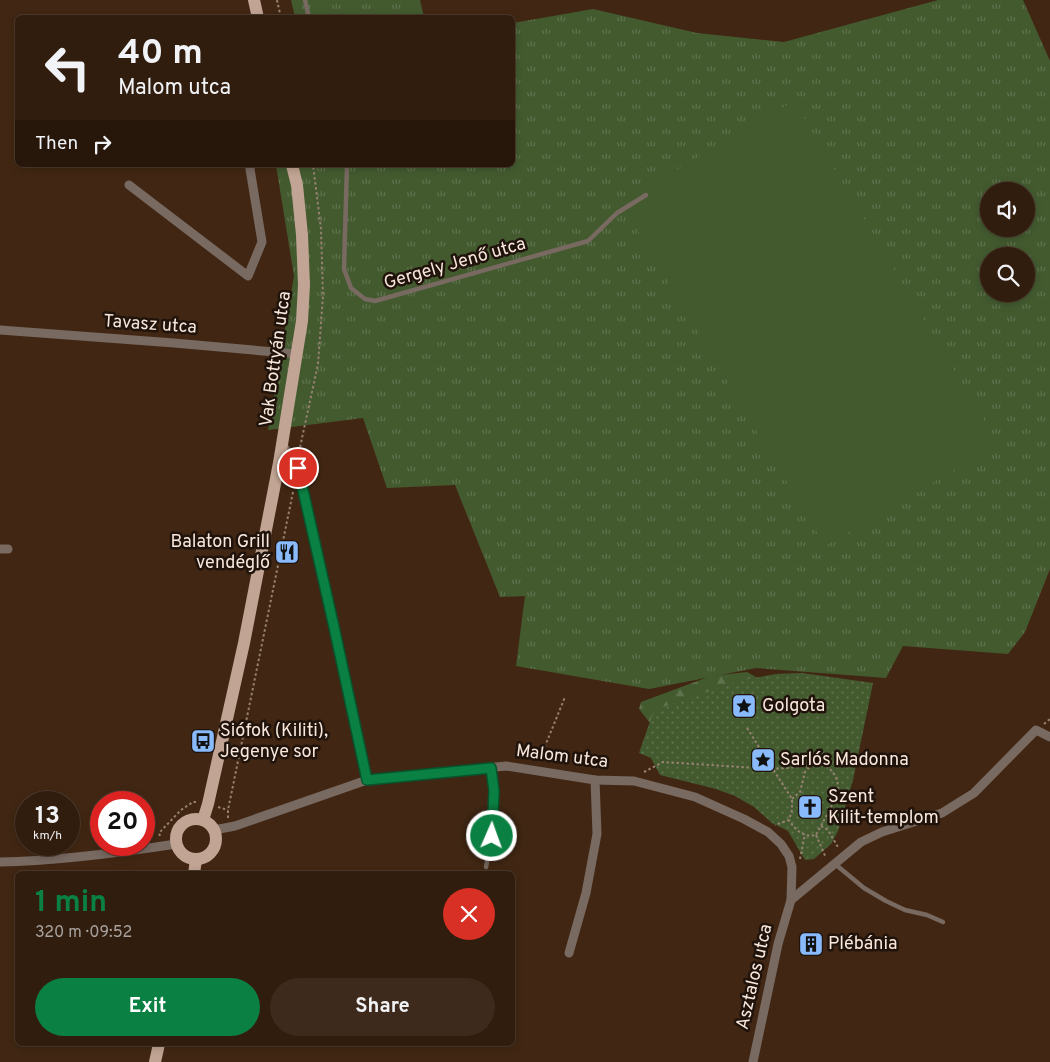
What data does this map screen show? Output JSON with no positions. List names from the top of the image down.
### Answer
{
  "streets": {
    "main road": ["Vak Bottyán utca"],
    "street": ["Tavasz utca", "Malom utca", "Asztalos utca"],
    "lane": ["Gergely Jenő utca"]
  },
  "crossings": [
    ["Tavasz utca", "Vak Bottyán utca"],
    ["Vak Bottyán utca", "Malom utca"],
    ["Malom utca", "Asztalos utca"]
  ],
  "places": {
    "restaurant": ["Balaton Grill vendéglő"],
    "place": ["Golgota", "Sarlós Madonna"],
    "bus stop": ["Siófok (Kiliti), Jegenye sor"],
    "church": ["Szent Kilit-templom"],
    "building": ["Plébánia"]
  },
  "page": {
    "turn": ["40 m", "Malom utca"],
    "then": "Then",
    "speed": "13 km/h",
    "limit": "20",
    "heading": ["1 min", "320 m · 09:52"],
    "buttons": ["Exit", "Share"]
  }
}
